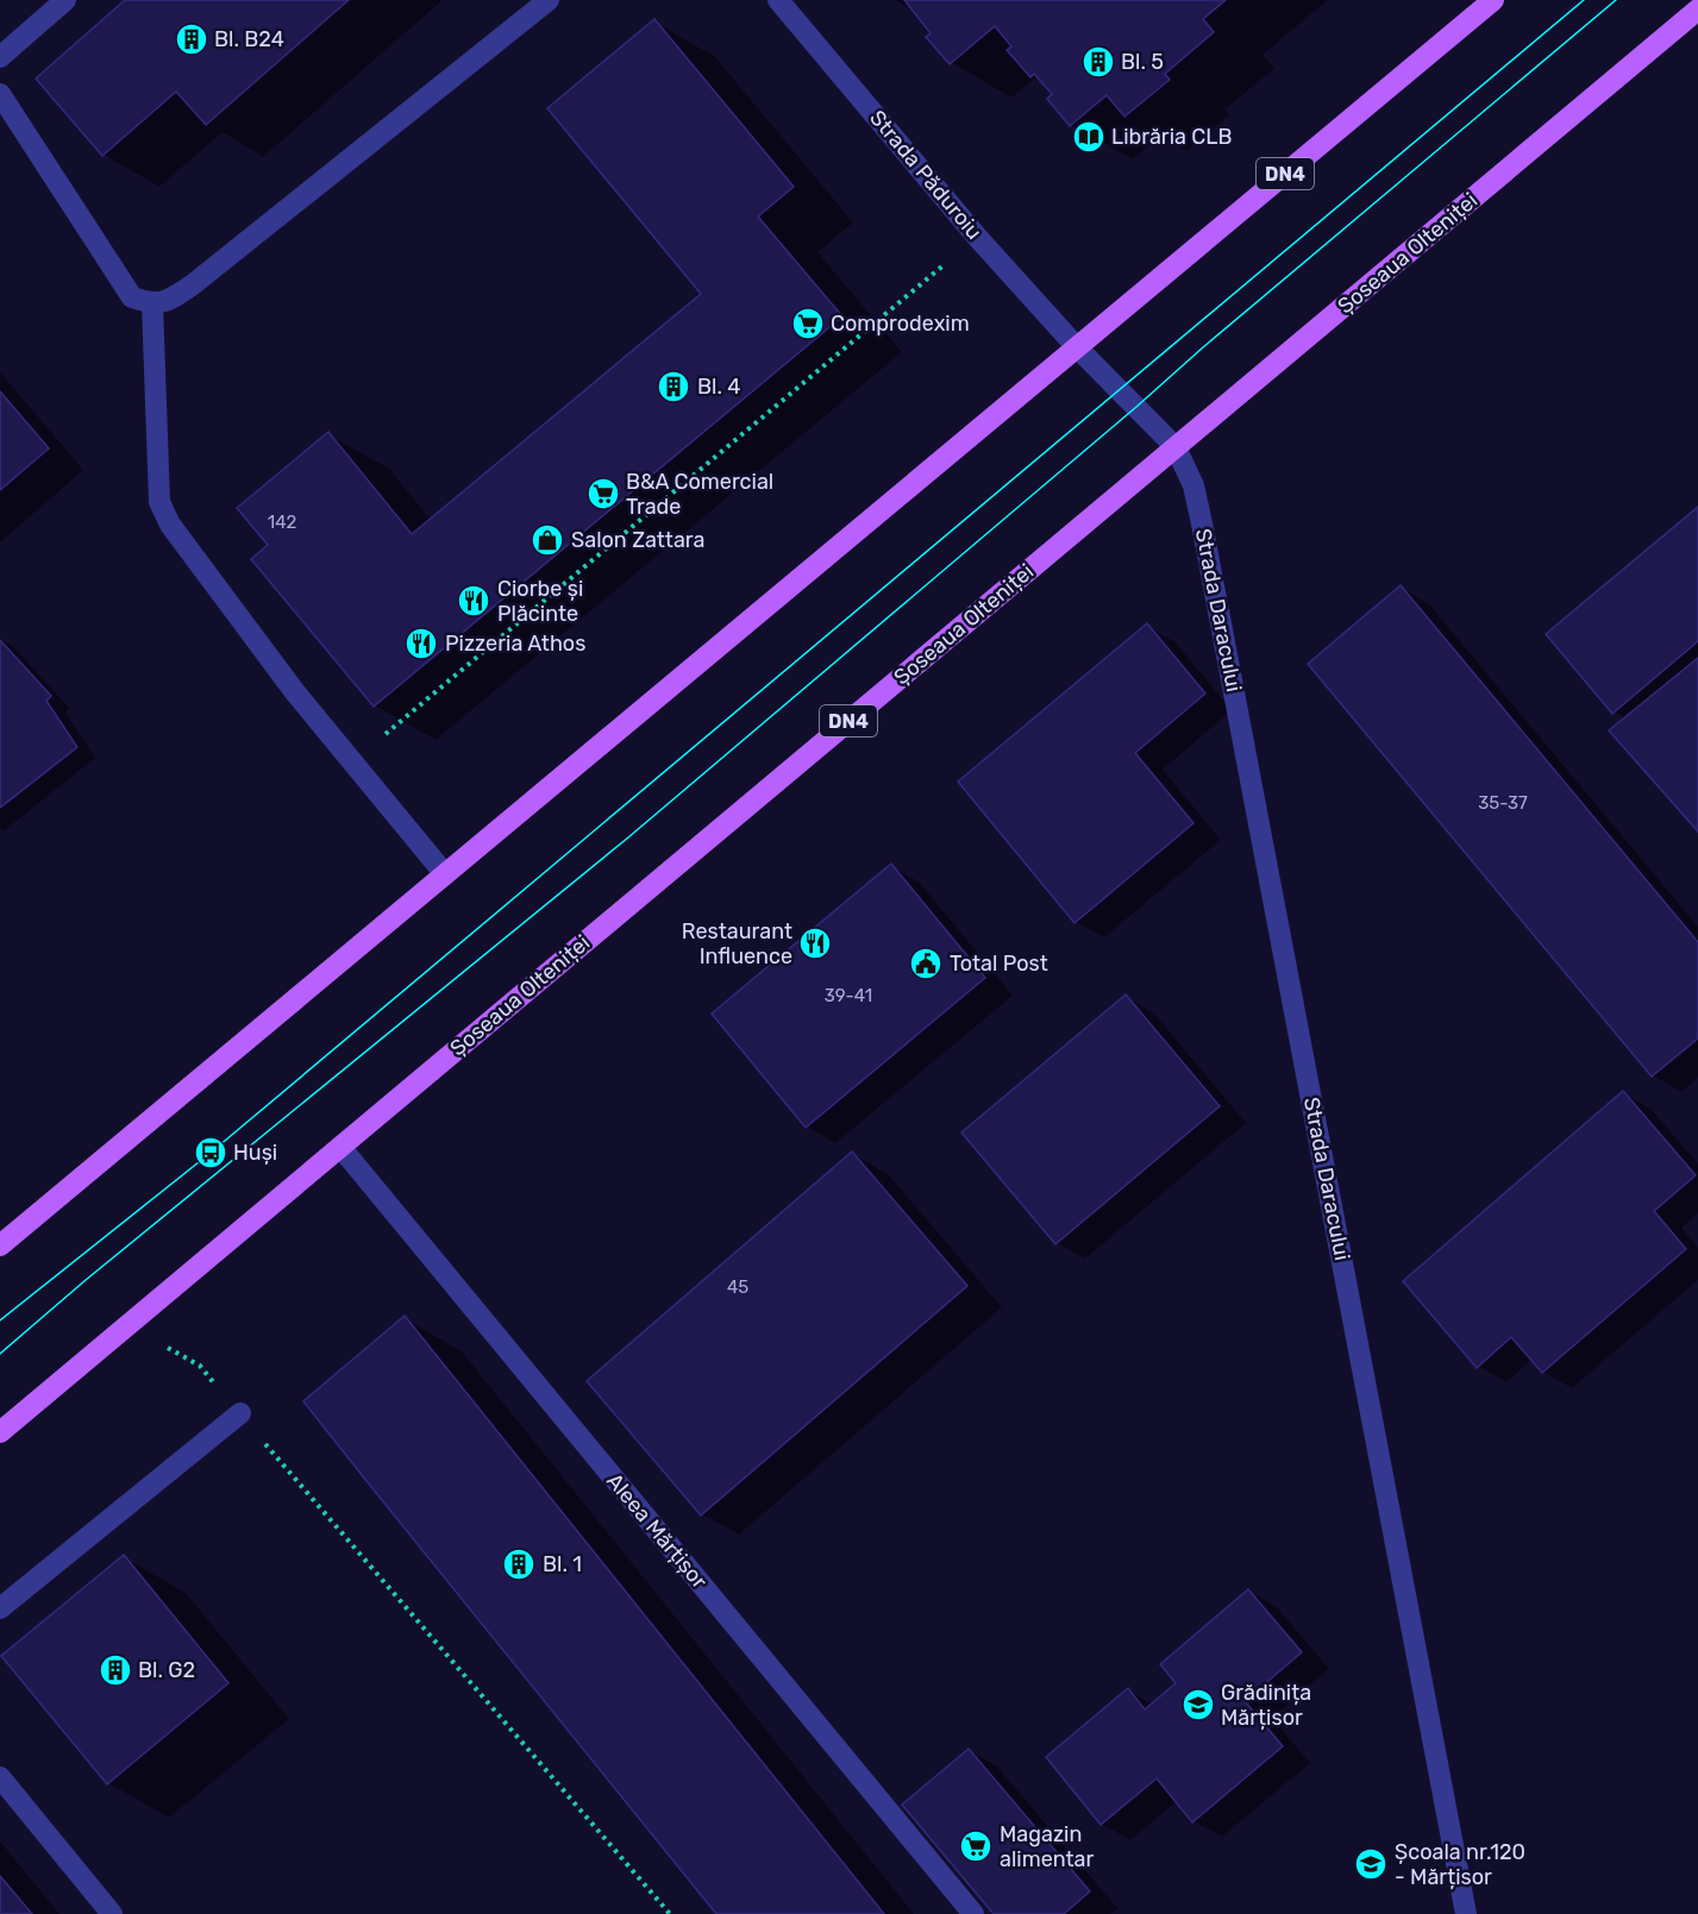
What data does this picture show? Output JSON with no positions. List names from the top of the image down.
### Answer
{
  "streets": {
    "main road": ["DN4", "Șoseaua Olteniței"],
    "street": ["Strada Păduroiu", "Strada Daracului", "Aleea Mărțișor"]
  },
  "crossings": [
    ["DN4", "Strada Păduroiu"],
    ["Strada Păduroiu", "Șoseaua Olteniței"],
    ["Strada Păduroiu", "Strada Daracului"],
    ["Șoseaua Olteniței", "Strada Daracului"],
    ["Șoseaua Olteniței", "Aleea Mărțișor"]
  ],
  "places": {
    "building": [
      "Bl. B24",
      "Bl. 5",
      "Bl. 4",
      "Bl. 1",
      "Bl. G2"
    ],
    "library": ["Librăria CLB"],
    "supermarket": ["Comprodexim", "B&A Comercial Trade", "Magazin alimentar"],
    "shop": ["Salon Zattara"],
    "restaurant": ["Ciorbe și Plăcinte", "Pizzeria Athos", "Restaurant Influence"],
    "public building": ["Total Post"],
    "bus stop": ["Huși"],
    "school or university": ["Grădinița Mărțisor", "Școala nr.120 - Mărțisor"]
  },
  "house_numbers": [
    "142",
    "35-37",
    "39-41",
    "45"
  ]
}
